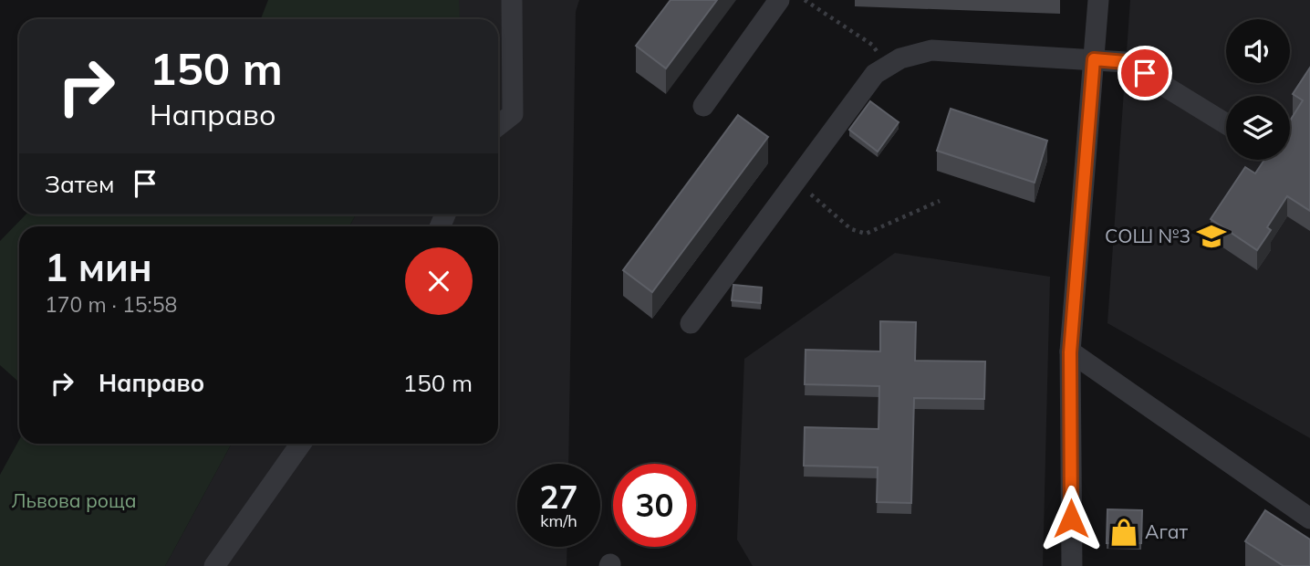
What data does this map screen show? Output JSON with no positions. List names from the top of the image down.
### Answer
{
  "parks": ["Львова роща"],
  "places": {
    "school or university": ["СОШ №3"],
    "shop": ["Агат"]
  },
  "page": {
    "turn": ["150 m", "Направо"],
    "then": "Затем",
    "heading": ["1 мин", "170 m · 15:58"],
    "list": [
      {
        "name": "Направо",
        "value": "150 m"
      }
    ],
    "speed": "27 km/h",
    "limit": "30"
  }
}
